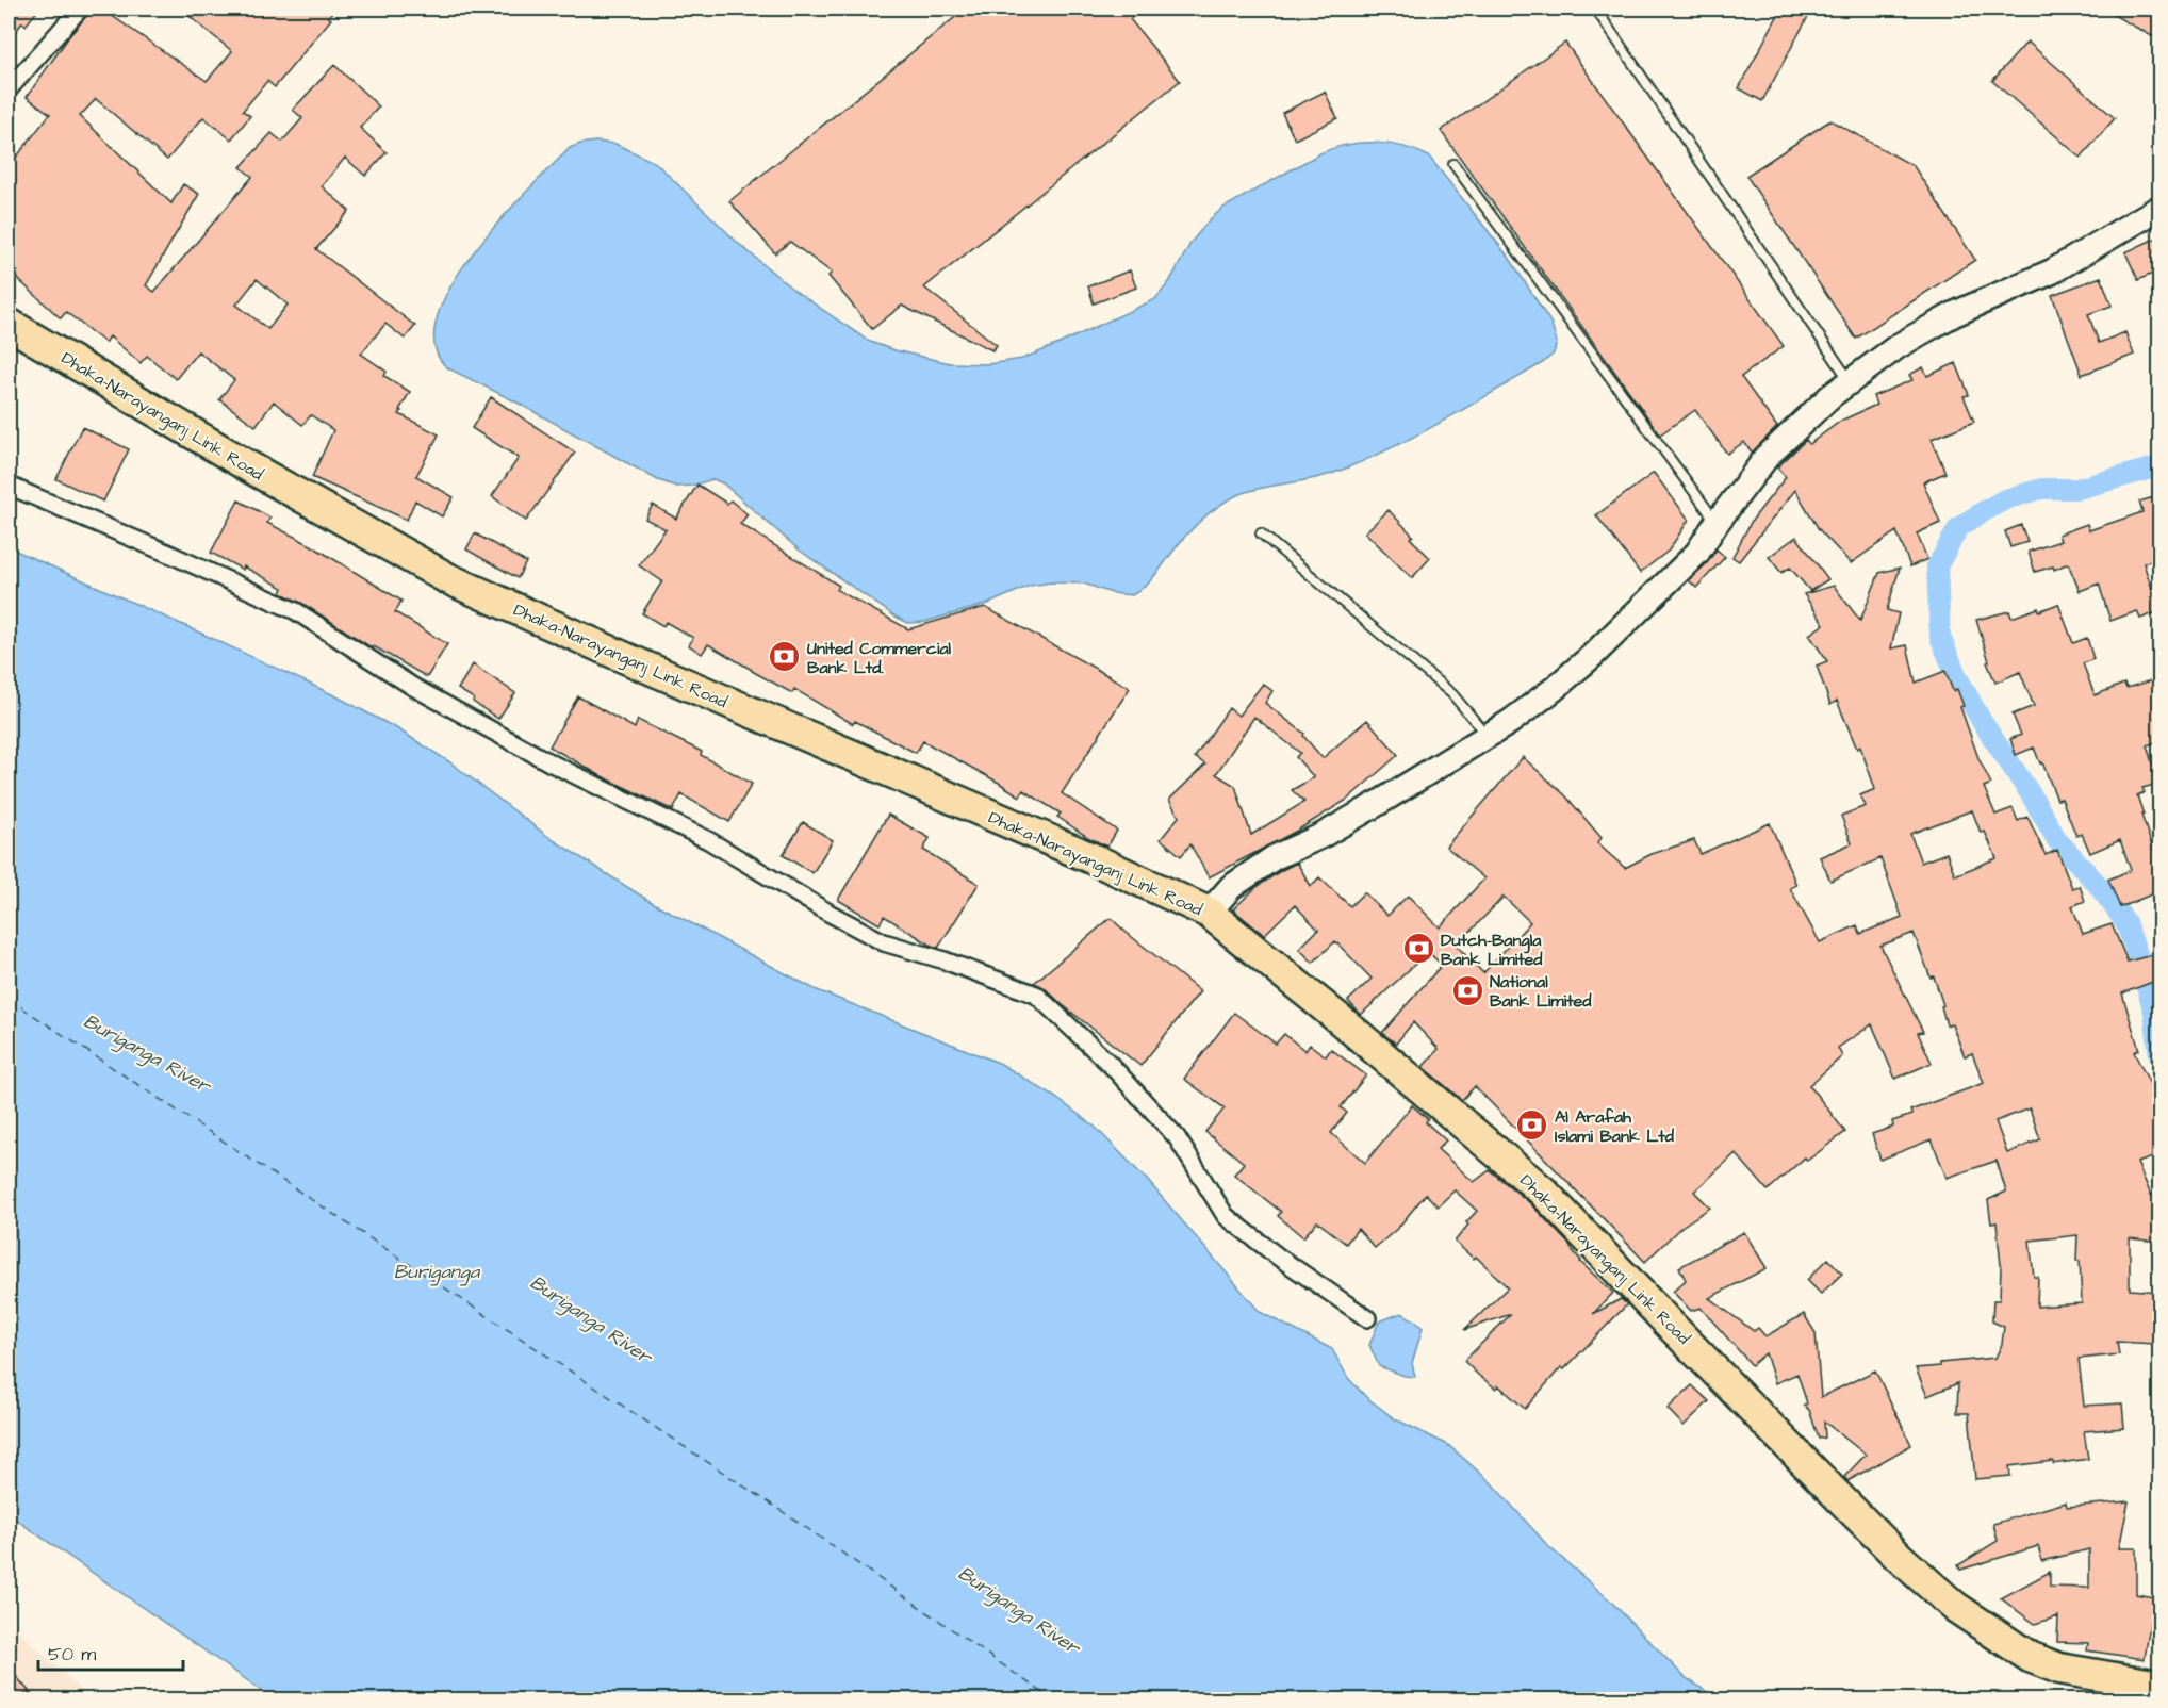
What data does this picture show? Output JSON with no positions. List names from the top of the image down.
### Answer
{
  "streets": {
    "highway": ["Dhaka-Narayanganj Link Road"]
  },
  "water": ["Buriganga River", "Buriganga"],
  "places": {
    "bank": [
      "United Commercial Bank Ltd.",
      "Dutch-Bangla Bank Limited",
      "National Bank Limited",
      "Al Arafah Islami Bank Ltd"
    ]
  },
  "scale_bar": "50 m"
}
